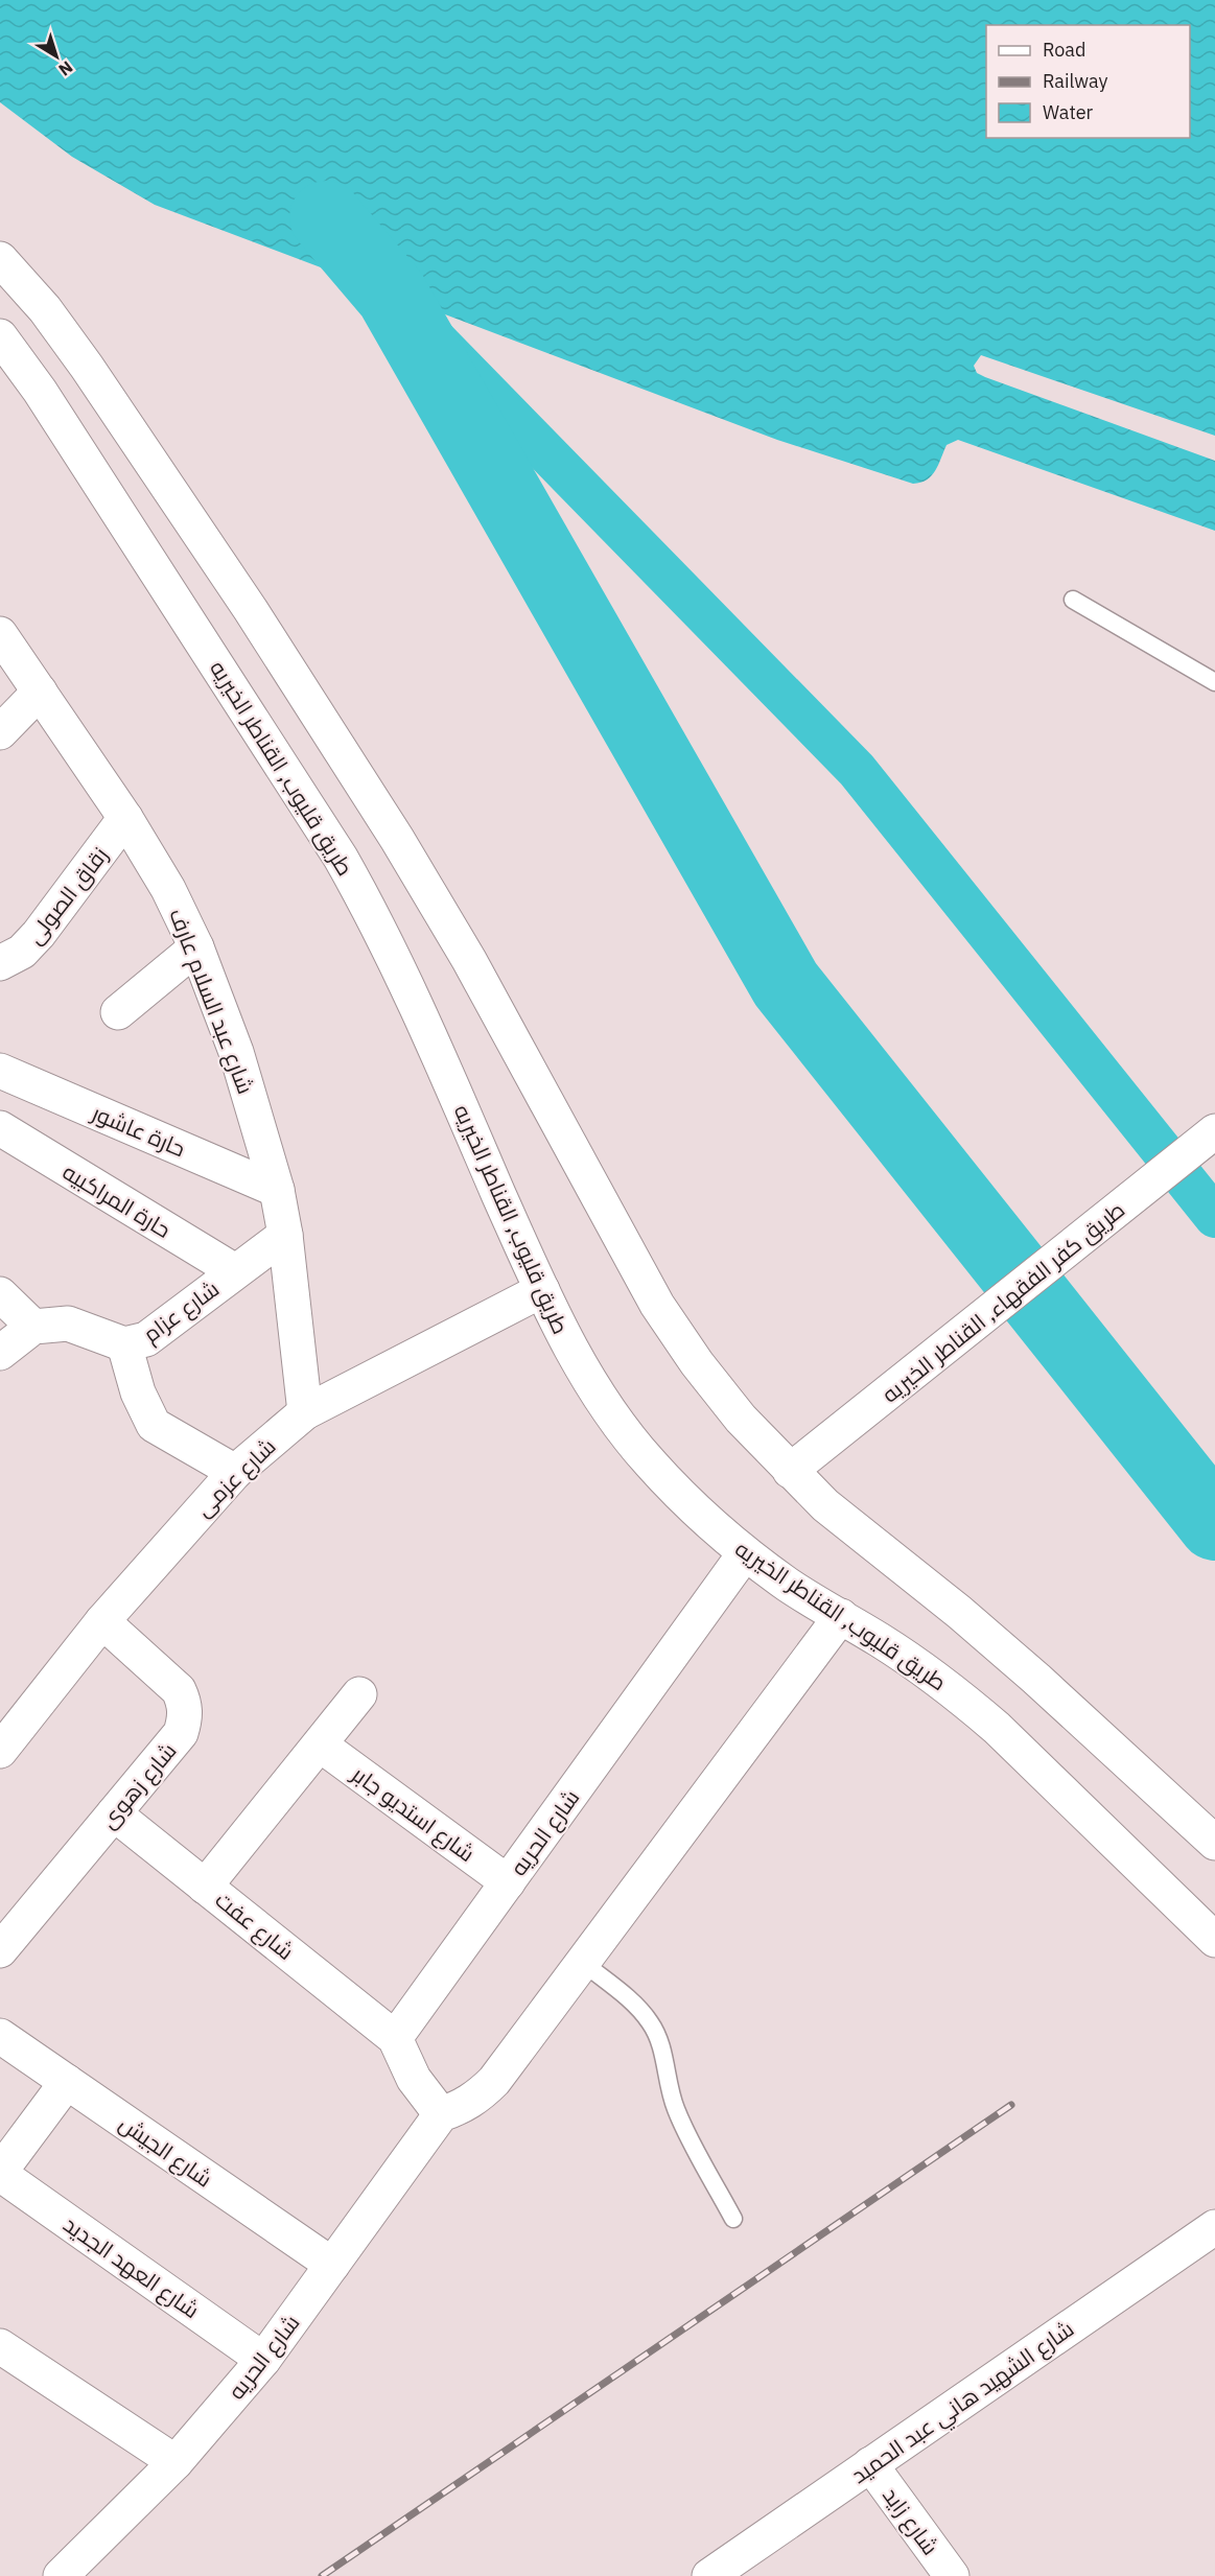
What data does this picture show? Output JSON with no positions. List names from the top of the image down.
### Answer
{
  "streets": {
    "street": [
      "طريق قليوب, القناطر الخيريه",
      "زقاق الصولى",
      "شارع عبد السلام عارف",
      "حارة عاشور",
      "حارة المراكبيه",
      "طريق كفر الفقهاء, القناطر الخيريه",
      "شارع عزام",
      "شارع عزمى",
      "شارع زهوى",
      "شارع استديو جابر",
      "شارع الحريه",
      "شارع عفت",
      "شارع الجيش",
      "شارع العهد الجديد",
      "شارع الشهيد هاني عبد الحميد",
      "شارع زايد"
    ]
  },
  "crossings": [
    ["طريق قليوب, القناطر الخيريه", "شارع عزمى"],
    ["طريق قليوب, القناطر الخيريه", "شارع الحريه"],
    ["زقاق الصولى", "شارع عبد السلام عارف"],
    ["شارع عبد السلام عارف", "حارة عاشور"],
    ["شارع عبد السلام عارف", "شارع عزام"],
    ["شارع عبد السلام عارف", "شارع عزمى"],
    ["حارة المراكبيه", "شارع عزام"],
    ["شارع عزمى", "شارع زهوى"],
    ["شارع زهوى", "شارع عفت"],
    ["شارع استديو جابر", "شارع الحريه"],
    ["شارع الحريه", "شارع عفت"],
    ["شارع الحريه", "شارع الجيش"],
    ["شارع الحريه", "شارع العهد الجديد"],
    ["شارع الشهيد هاني عبد الحميد", "شارع زايد"]
  ],
  "legend": ["Road", "Railway", "Water"],
  "north": "bottom right"
}
